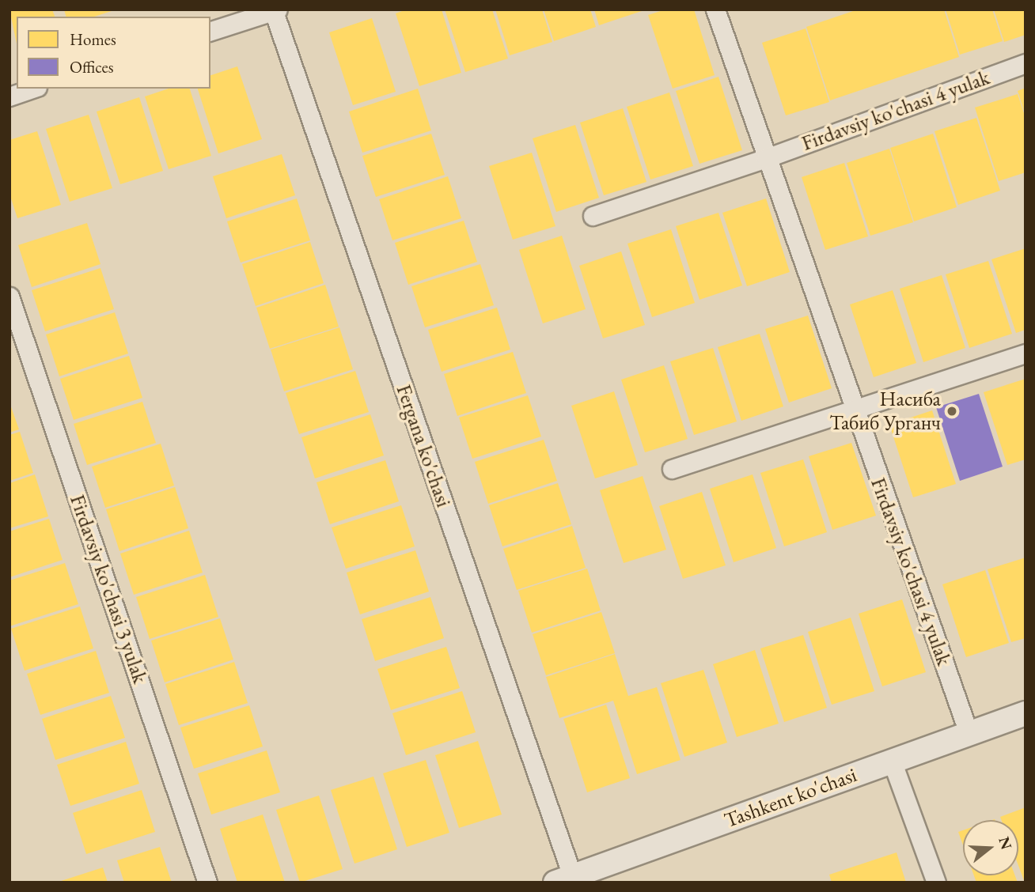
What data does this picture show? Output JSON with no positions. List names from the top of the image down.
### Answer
{
  "streets": {
    "street": [
      "Firdavsiy ko'chasi 4 yulak",
      "Fergana ko'chasi",
      "Firdavsiy ko'chasi 3 yulak",
      "Tashkent ko'chasi"
    ]
  },
  "crossings": [
    ["Firdavsiy ko'chasi 4 yulak", "Tashkent ko'chasi"],
    ["Fergana ko'chasi", "Tashkent ko'chasi"]
  ],
  "places": ["Насиба Табиб Урганч"],
  "legend": ["Homes", "Offices"],
  "north": "right"
}
